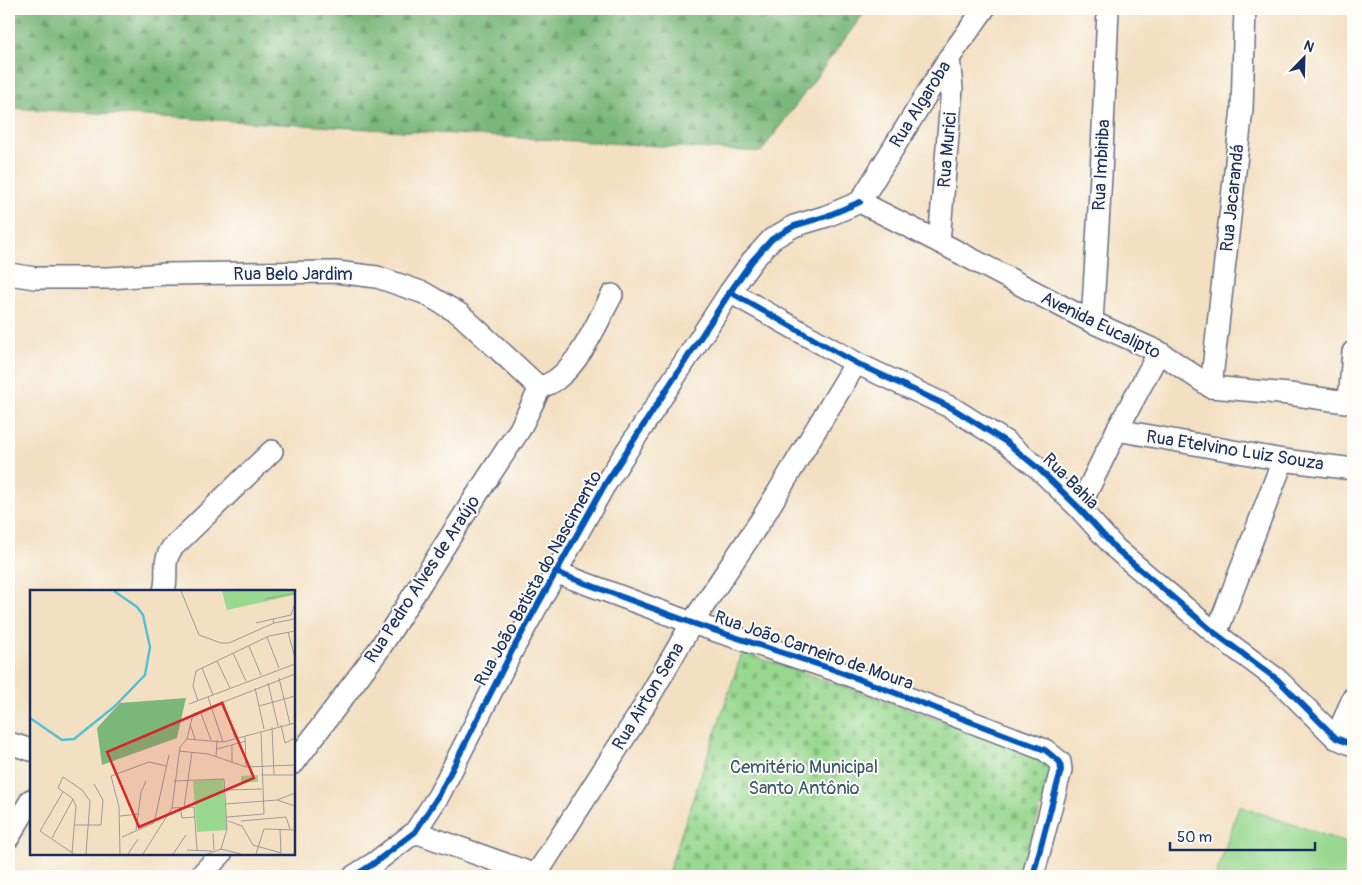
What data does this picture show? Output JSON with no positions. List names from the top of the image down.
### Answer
{
  "streets": {
    "street": [
      "Rua Algaroba",
      "Rua Murici",
      "Rua Imbiriba",
      "Rua Jacarandá",
      "Rua Belo Jardim",
      "Avenida Eucalipto",
      "Rua Etelvino Luiz Souza",
      "Rua Bahia",
      "Rua João Batista do Nascimento",
      "Rua Pedro Alves de Araújo",
      "Rua João Carneiro de Moura",
      "Rua Airton Sena"
    ]
  },
  "crossings": [
    ["Rua Algaroba", "Rua Murici"],
    ["Rua Algaroba", "Avenida Eucalipto"],
    ["Rua Algaroba", "Rua João Batista do Nascimento"],
    ["Rua Murici", "Avenida Eucalipto"],
    ["Rua Imbiriba", "Avenida Eucalipto"],
    ["Rua Jacarandá", "Avenida Eucalipto"],
    ["Rua Belo Jardim", "Rua Pedro Alves de Araújo"],
    ["Avenida Eucalipto", "Rua João Batista do Nascimento"],
    ["Rua Bahia", "Rua João Batista do Nascimento"],
    ["Rua Bahia", "Rua Airton Sena"],
    ["Rua João Batista do Nascimento", "Rua João Carneiro de Moura"],
    ["Rua João Carneiro de Moura", "Rua Airton Sena"]
  ],
  "parks": ["Cemitério Municipal Santo Antônio"],
  "scale_bar": "50 m",
  "north": "top right"
}
